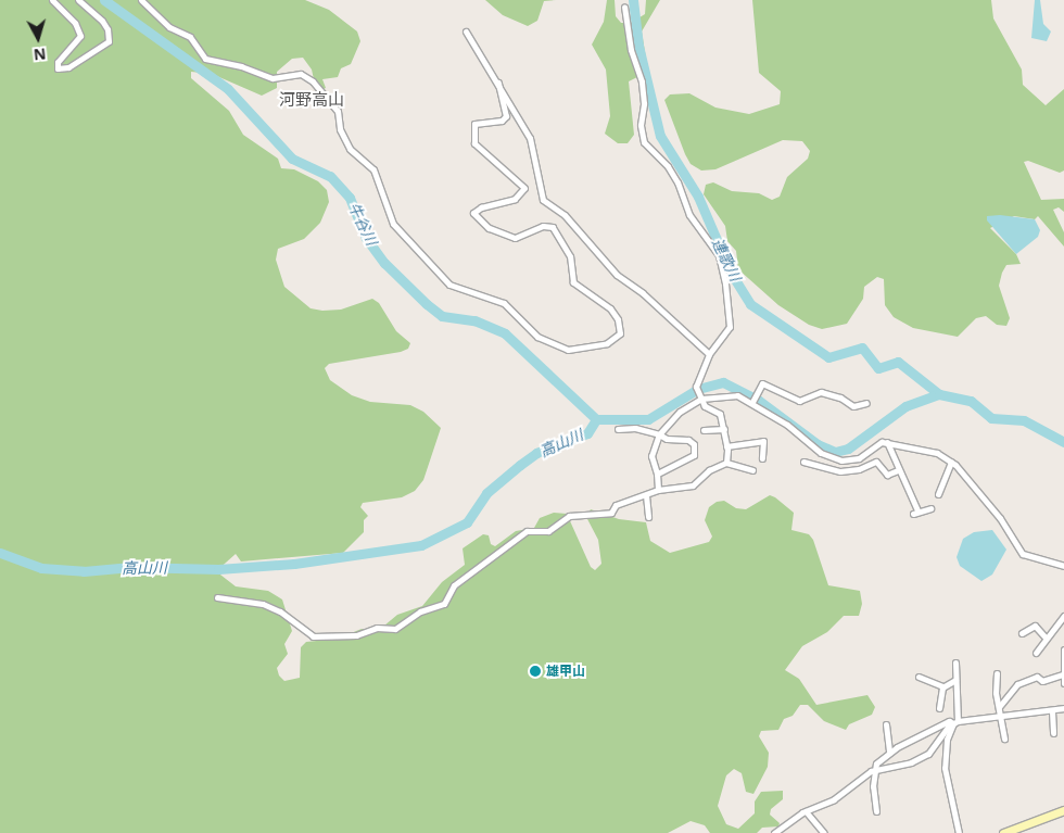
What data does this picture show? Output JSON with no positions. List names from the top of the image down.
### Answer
{
  "districts": ["河野高山"],
  "water": ["牛谷川", "連歌川", "高山川"],
  "places": ["雄甲山"],
  "north": "bottom"
}
